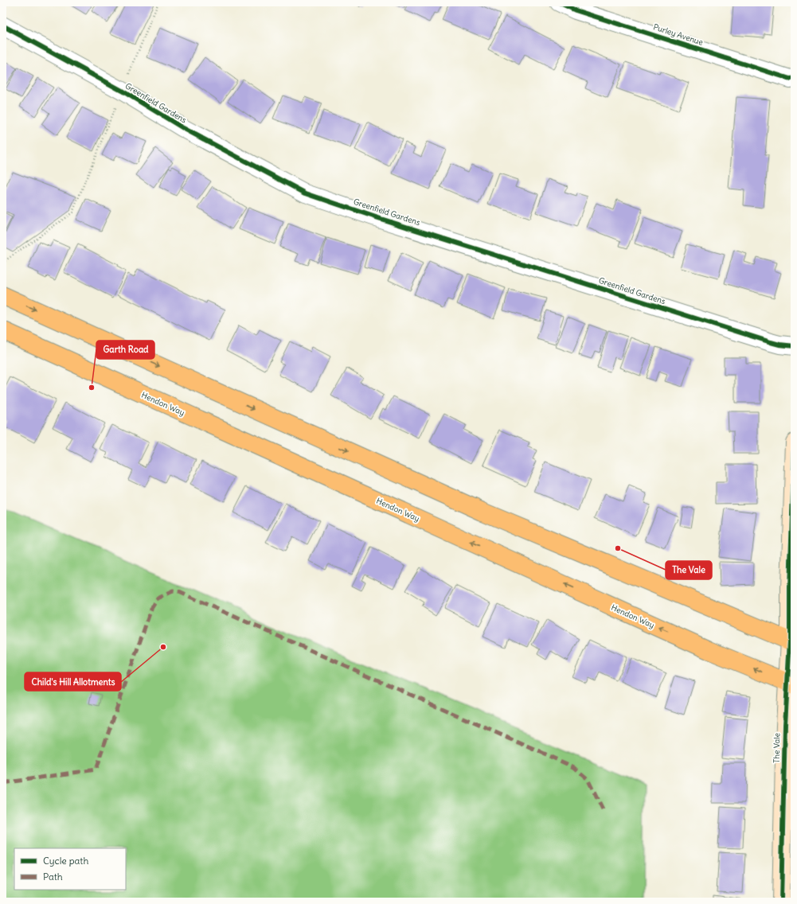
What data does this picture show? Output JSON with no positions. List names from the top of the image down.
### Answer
{
  "streets": {
    "highway": ["Hendon Way"],
    "street": ["Purley Avenue", "Greenfield Gardens", "The Vale"]
  },
  "crossings": [
    ["Hendon Way", "The Vale"]
  ],
  "places": ["Garth Road", "The Vale", "Child's Hill Allotments"],
  "legend": ["Cycle path", "Path"]
}
